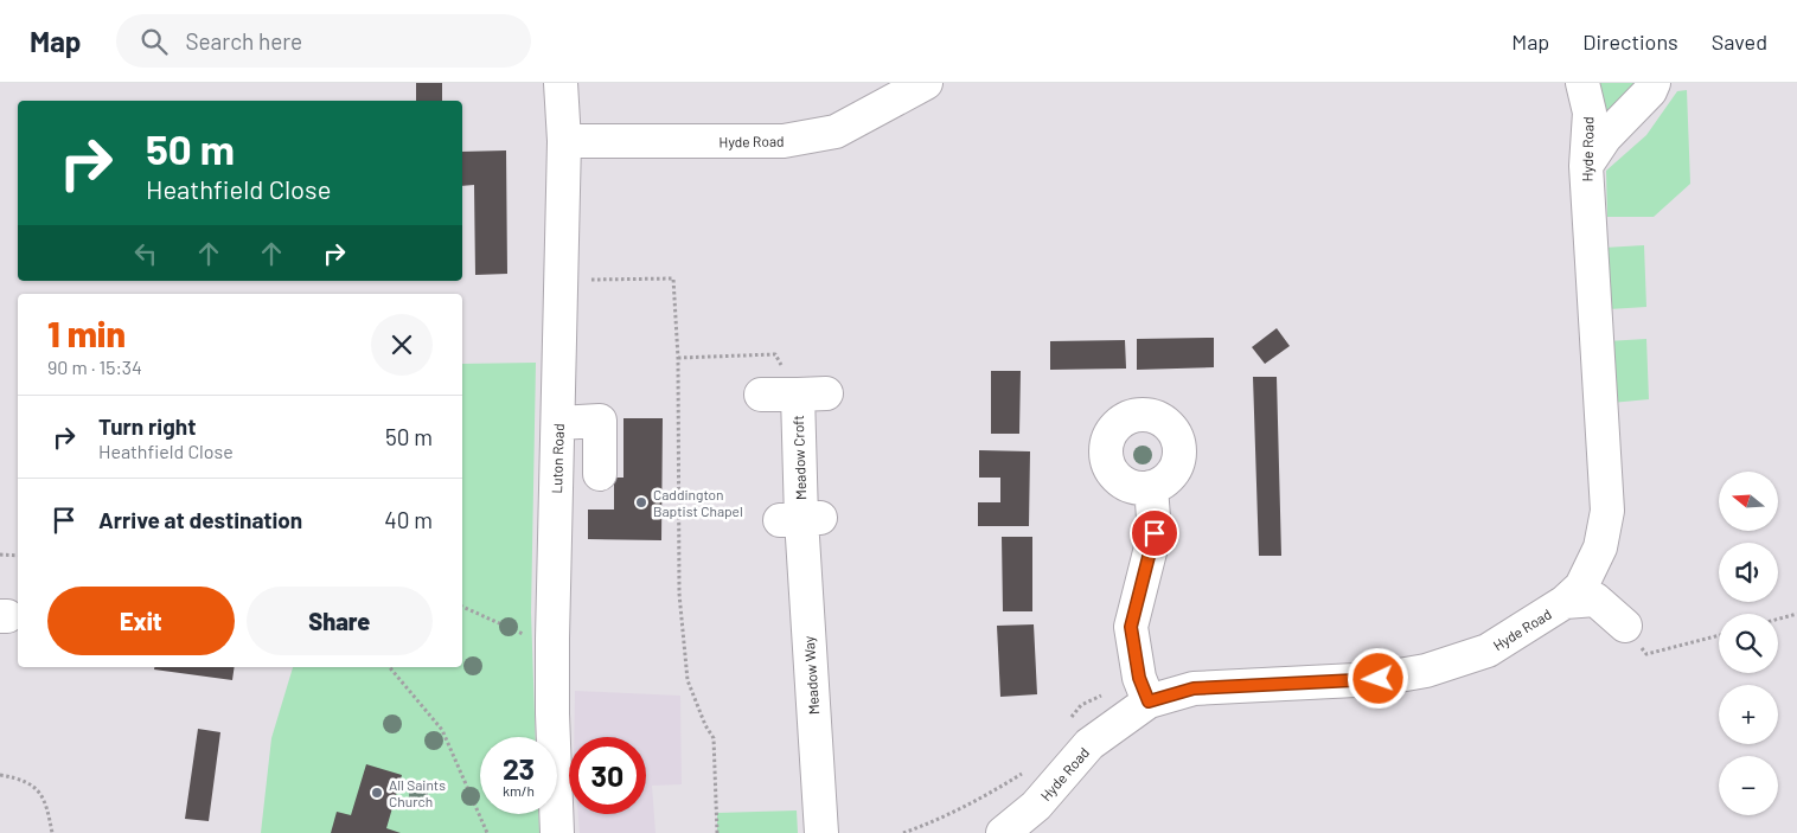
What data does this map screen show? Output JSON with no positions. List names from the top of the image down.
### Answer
{
  "streets": {
    "street": [
      "Hyde Road",
      "Meadow Croft",
      "Luton Road",
      "Meadow Way"
    ]
  },
  "crossings": [
    ["Hyde Road", "Luton Road"],
    ["Meadow Croft", "Meadow Way"]
  ],
  "places": ["Caddington Baptist Chapel", "All Saints Church"],
  "north": "left",
  "page": {
    "header": "Map",
    "search": "Search here",
    "nav": ["Map", "Directions", "Saved"],
    "turn": ["50 m", "Heathfield Close"],
    "heading": ["1 min", "90 m · 15:34"],
    "list": [
      {
        "name": "Turn right",
        "note": "Heathfield Close",
        "value": "50 m"
      },
      {
        "name": "Arrive at destination",
        "value": "40 m"
      }
    ],
    "map_buttons": ["+", "−"],
    "buttons": ["Exit", "Share"],
    "speed": "23 km/h",
    "limit": "30"
  }
}
